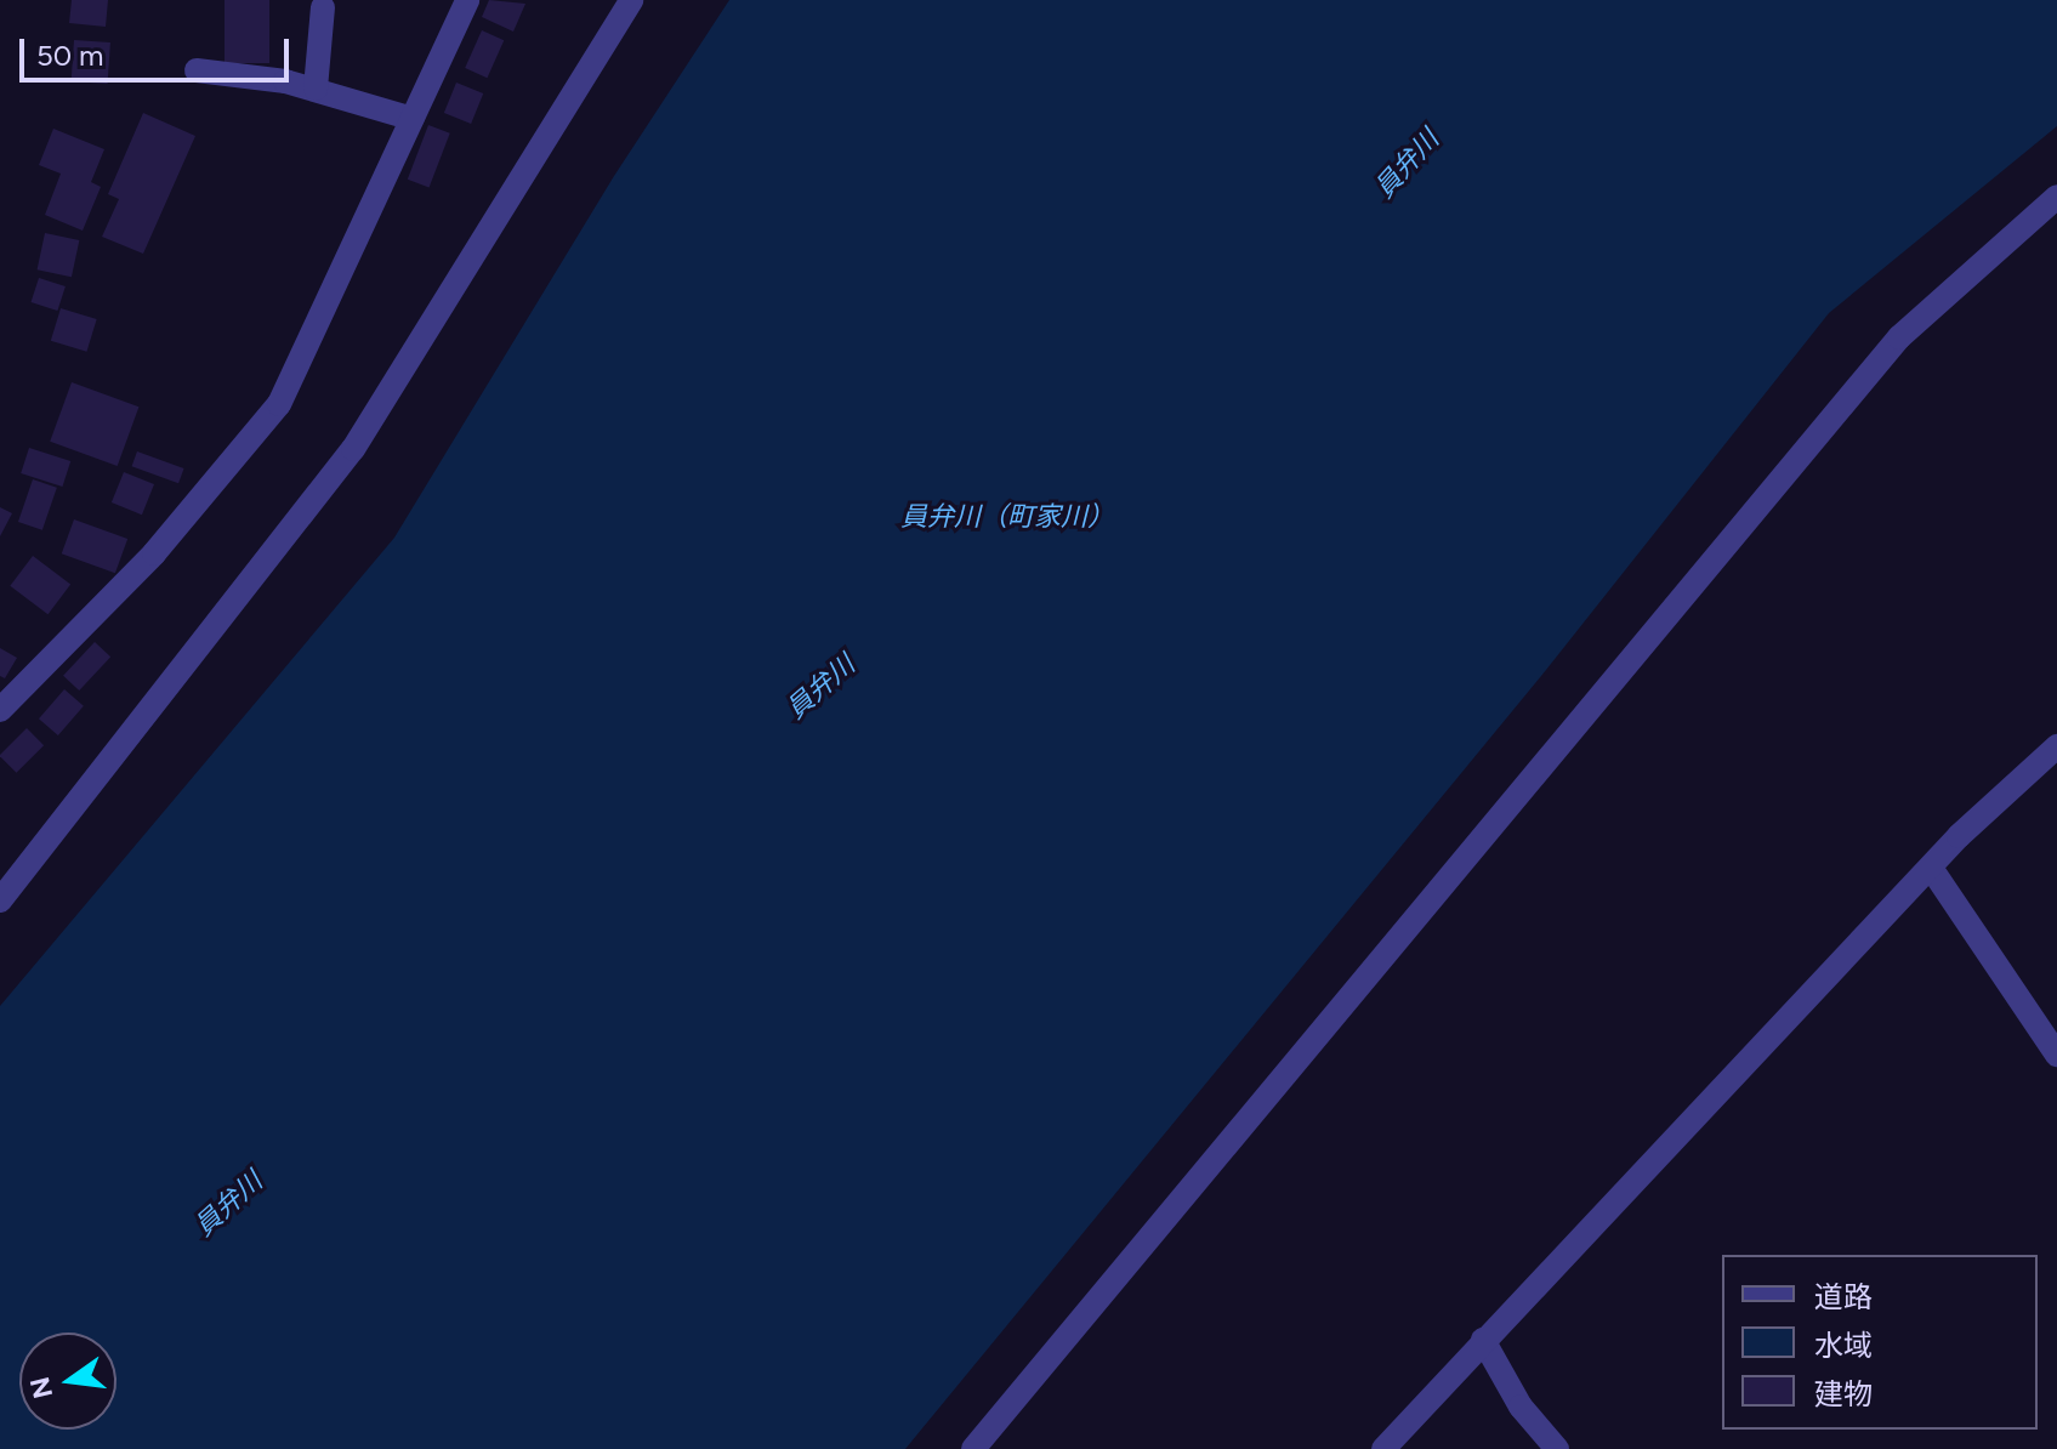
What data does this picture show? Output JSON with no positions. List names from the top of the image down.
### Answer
{
  "water": ["員弁川", "員弁川（町家川）"],
  "legend": ["道路", "水域", "建物"],
  "scale_bar": "50 m",
  "north": "left"
}
